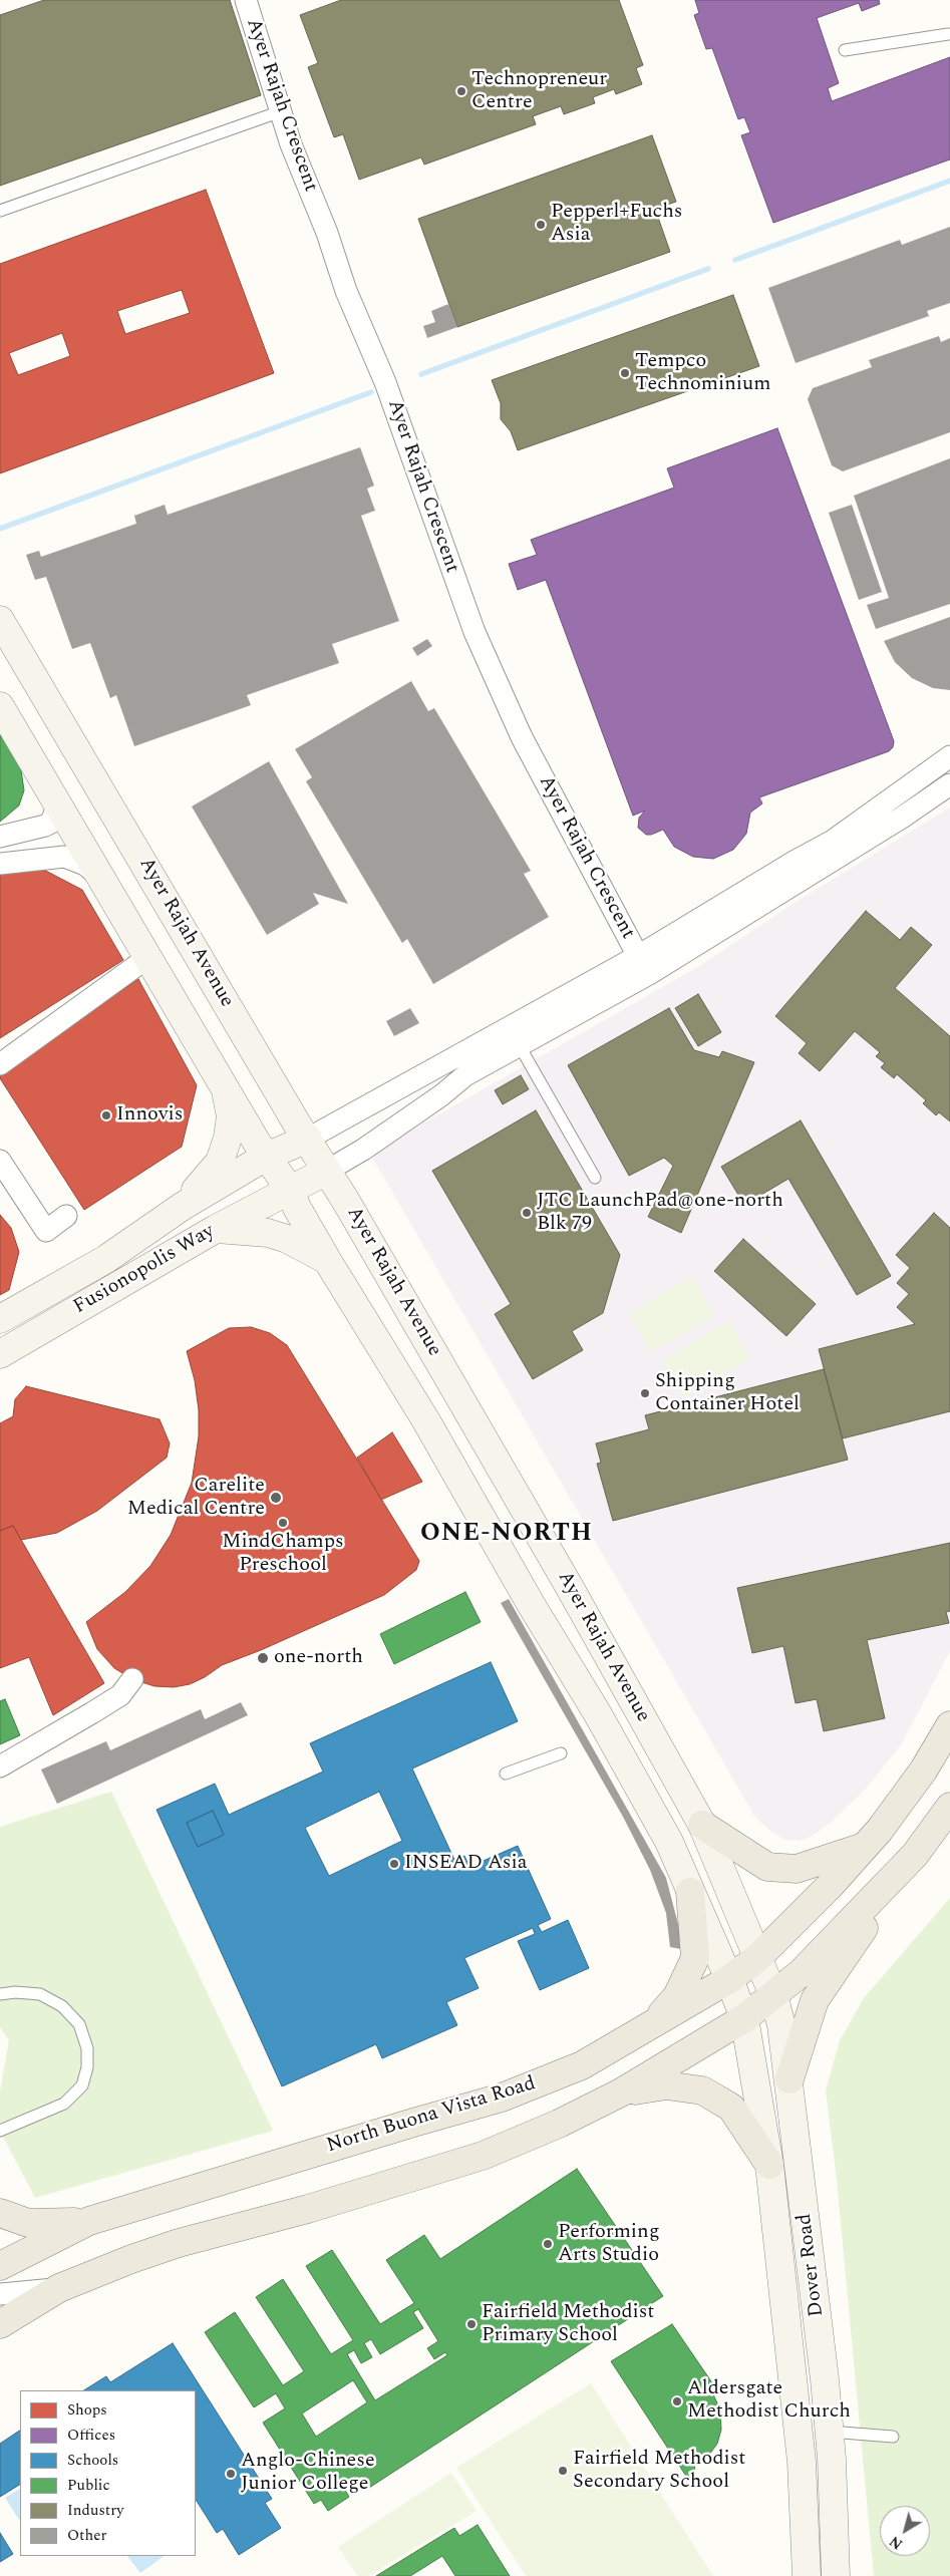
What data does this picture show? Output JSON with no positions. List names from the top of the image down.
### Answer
{
  "streets": {
    "main road": ["North Buona Vista Road"],
    "street": [
      "Ayer Rajah Crescent",
      "Ayer Rajah Avenue",
      "Fusionopolis Way",
      "Dover Road"
    ]
  },
  "crossings": [
    ["Ayer Rajah Crescent", "Ayer Rajah Avenue"],
    ["Ayer Rajah Crescent", "Fusionopolis Way"],
    ["Ayer Rajah Avenue", "Fusionopolis Way"],
    ["Ayer Rajah Avenue", "North Buona Vista Road"],
    ["Ayer Rajah Avenue", "Dover Road"],
    ["North Buona Vista Road", "Dover Road"]
  ],
  "districts": ["ONE-NORTH"],
  "places": [
    "Technopreneur Centre",
    "Pepperl+Fuchs Asia",
    "Tempco Technominium",
    "Innovis",
    "JTC LaunchPad@one-north Blk 79",
    "Shipping Container Hotel",
    "Carelite Medical Centre",
    "MindChamps Preschool",
    "one-north",
    "INSEAD Asia",
    "Performing Arts Studio",
    "Fairfield Methodist Primary School",
    "Aldersgate Methodist Church",
    "Fairfield Methodist Secondary School",
    "Anglo-Chinese Junior College"
  ],
  "legend": [
    "Shops",
    "Offices",
    "Schools",
    "Public",
    "Industry",
    "Other"
  ],
  "north": "bottom left"
}
